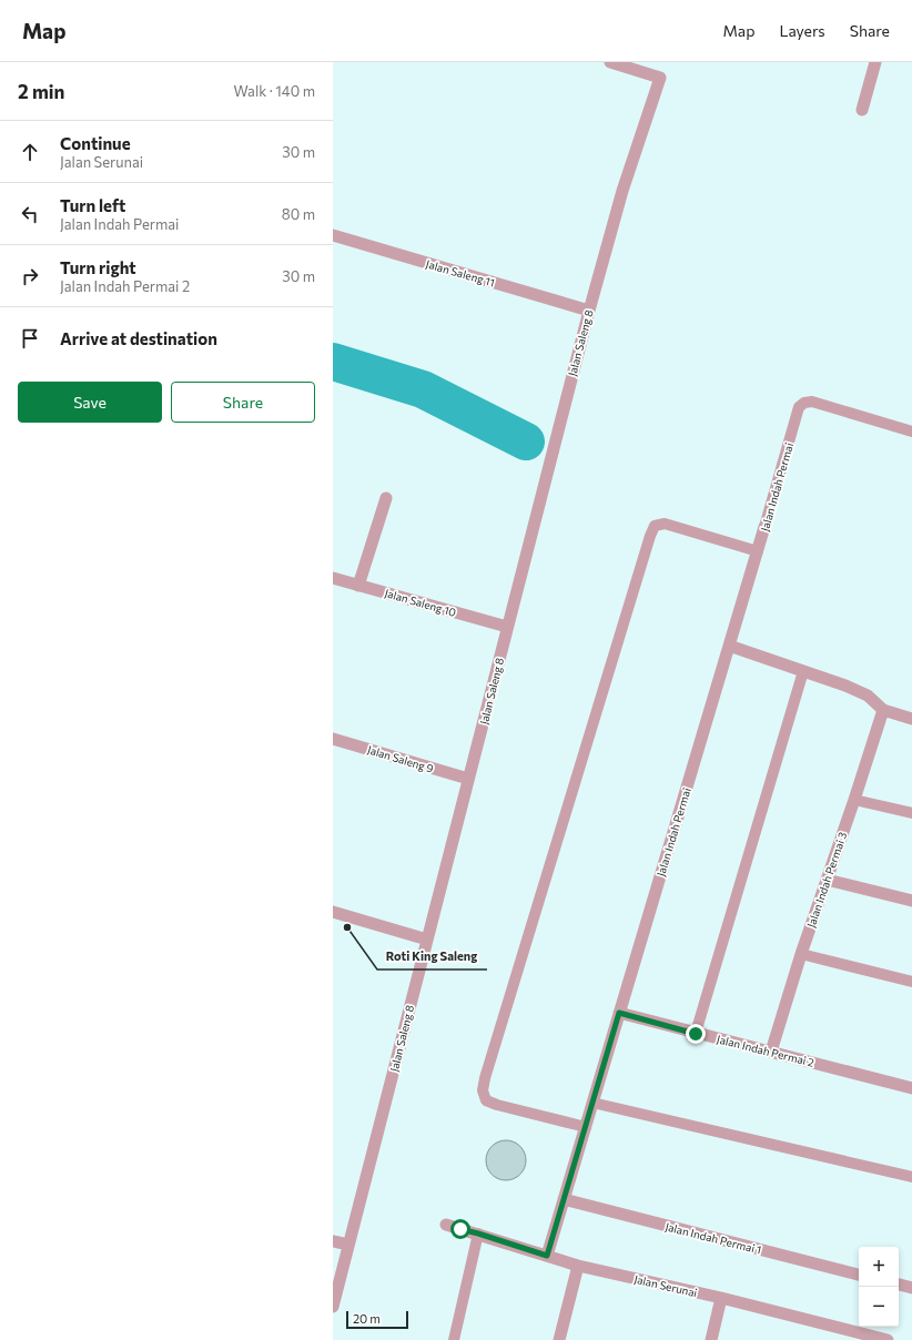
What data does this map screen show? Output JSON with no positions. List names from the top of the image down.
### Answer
{
  "streets": {
    "street": [
      "Jalan Saleng 11",
      "Jalan Saleng 8",
      "Jalan Indah Permai",
      "Jalan Saleng 10",
      "Jalan Saleng 9",
      "Jalan Indah Permai 3",
      "Jalan Indah Permai 2",
      "Jalan Indah Permai 1",
      "Jalan Serunai"
    ]
  },
  "crossings": [
    ["Jalan Saleng 11", "Jalan Saleng 8"],
    ["Jalan Saleng 8", "Jalan Saleng 10"],
    ["Jalan Saleng 8", "Jalan Saleng 9"],
    ["Jalan Indah Permai", "Jalan Indah Permai 2"],
    ["Jalan Indah Permai", "Jalan Indah Permai 1"],
    ["Jalan Indah Permai", "Jalan Serunai"],
    ["Jalan Indah Permai 3", "Jalan Indah Permai 2"]
  ],
  "places": ["Roti King Saleng"],
  "scale_bar": "20 m",
  "page": {
    "header": "Map",
    "nav": ["Map", "Layers", "Share"],
    "heading": ["2 min", "Walk · 140 m"],
    "list": [
      ["Continue", "Jalan Serunai", "30 m"],
      ["Turn left", "Jalan Indah Permai", "80 m"],
      ["Turn right", "Jalan Indah Permai 2", "30 m"],
      "Arrive at destination"
    ],
    "buttons": ["Save", "Share"],
    "map_buttons": ["+", "−"],
    "scale": "20 m"
  }
}
